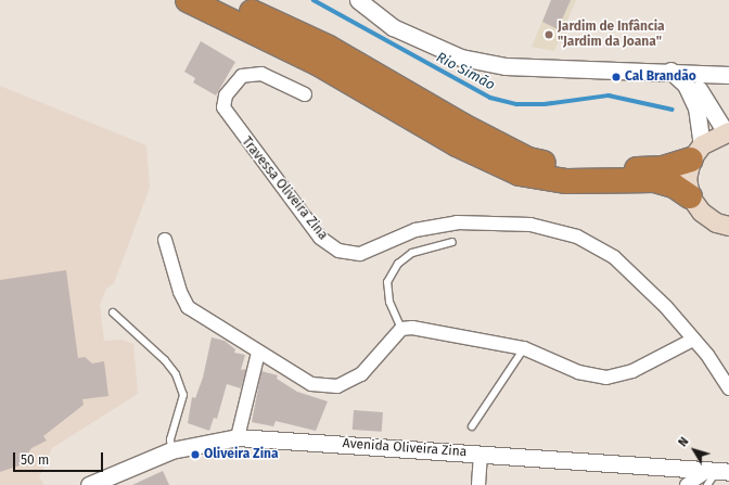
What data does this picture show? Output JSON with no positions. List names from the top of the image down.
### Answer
{
  "streets": {
    "street": ["Travessa Oliveira Zina", "Avenida Oliveira Zina"]
  },
  "water": ["Rio Simão"],
  "places": ["Jardim de Infância \"Jardim da Joana\"", "Cal Brandão", "Oliveira Zina"],
  "scale_bar": "50 m",
  "north": "top left"
}
